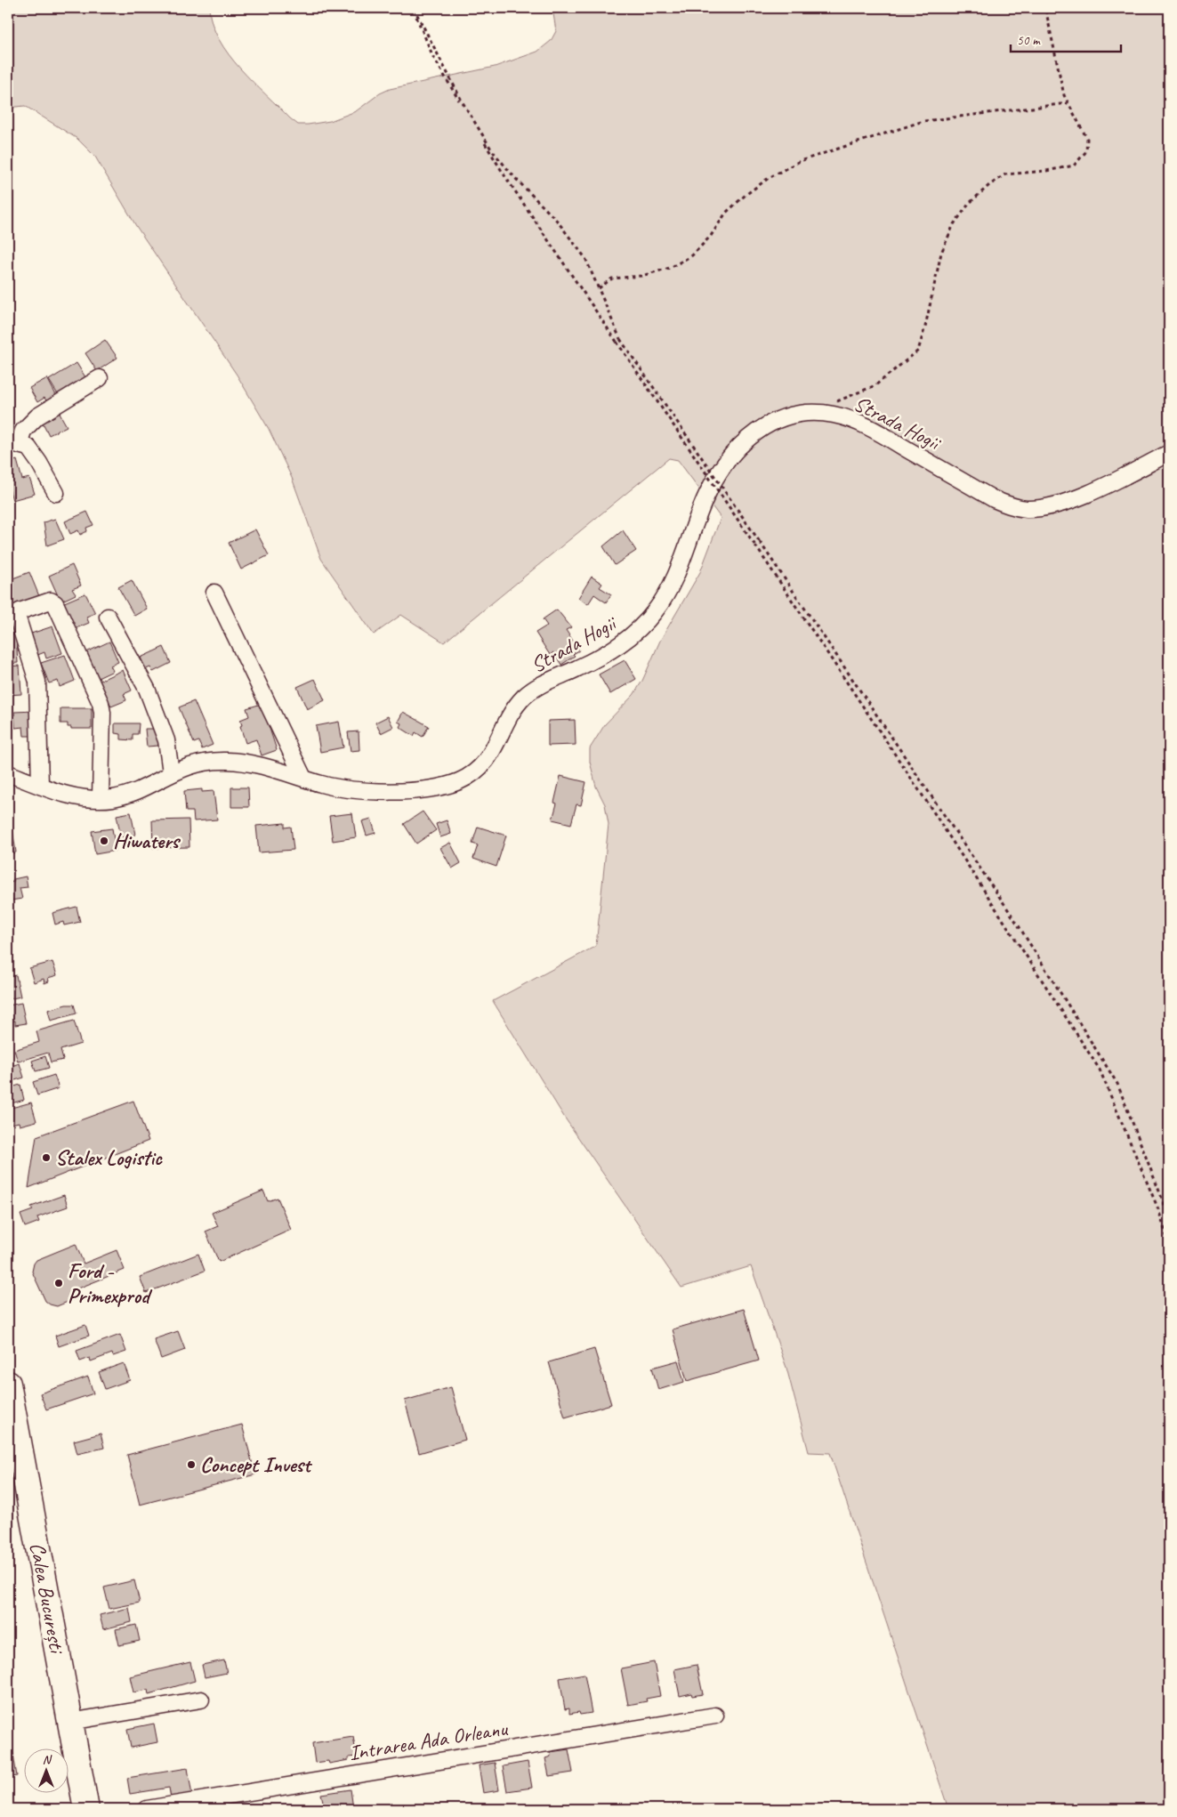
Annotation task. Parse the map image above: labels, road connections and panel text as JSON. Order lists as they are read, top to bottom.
{
  "streets": {
    "highway": ["Calea București"],
    "street": ["Strada Hogii", "Intrarea Ada Orleanu"]
  },
  "places": [
    "Hiwaters",
    "Stalex Logistic",
    "Ford - Primexprod",
    "Concept Invest"
  ],
  "scale_bar": "50 m",
  "north": "top"
}
